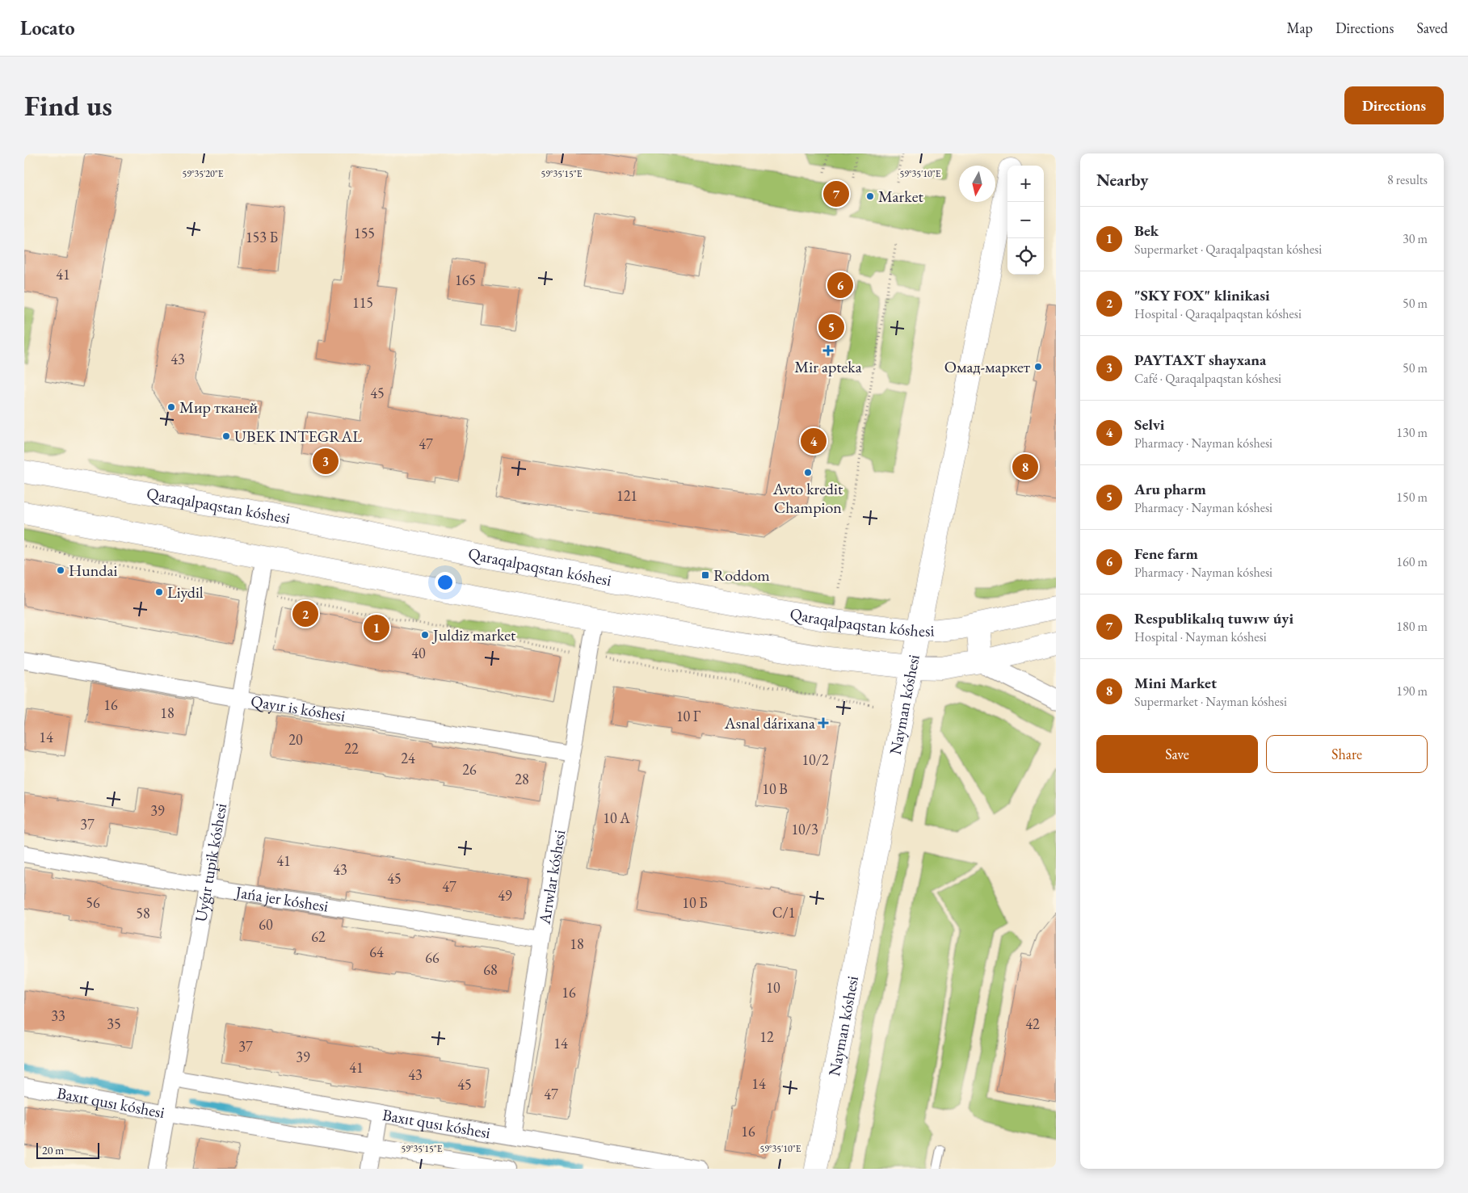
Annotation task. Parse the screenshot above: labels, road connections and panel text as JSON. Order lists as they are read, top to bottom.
{
  "streets": {
    "main road": ["Qaraqalpaqstan kóshesi", "Nayman kóshesi"],
    "street": [
      "Qayır is kóshesi",
      "Uyǵır tupik kóshesi",
      "Arıwlar kóshesi",
      "Jańa jer kóshesi",
      "Baxıt qusı kóshesi"
    ]
  },
  "crossings": [
    ["Qaraqalpaqstan kóshesi", "Nayman kóshesi"],
    ["Qayır is kóshesi", "Uyǵır tupik kóshesi"],
    ["Qayır is kóshesi", "Arıwlar kóshesi"],
    ["Uyǵır tupik kóshesi", "Jańa jer kóshesi"],
    ["Uyǵır tupik kóshesi", "Baxıt qusı kóshesi"],
    ["Arıwlar kóshesi", "Jańa jer kóshesi"],
    ["Arıwlar kóshesi", "Baxıt qusı kóshesi"]
  ],
  "places": {
    "other": [
      "Market",
      "Омад-маркет",
      "Мир тканей",
      "UBEK INTEGRAL",
      "Avto kredit Champion",
      "Hundai",
      "Liydil",
      "Juldiz market"
    ],
    "health": ["Mir apteka", "Asnal dárixana"],
    "transit": ["Roddom"]
  },
  "house_numbers": [
    "155",
    "153 Б",
    "41",
    "165",
    "115",
    "43",
    "45",
    "47",
    "121",
    "40",
    "16",
    "18",
    "10 Г",
    "14",
    "20",
    "22",
    "24",
    "10/2",
    "26",
    "28",
    "10 В",
    "39",
    "10 А",
    "37",
    "10/3",
    "41",
    "43",
    "45",
    "47",
    "49",
    "56",
    "10 Б",
    "С/1",
    "58",
    "60",
    "62",
    "18",
    "64",
    "66",
    "68",
    "10",
    "16",
    "33",
    "35",
    "42",
    "12",
    "14",
    "37",
    "39",
    "41",
    "43",
    "14",
    "45",
    "47",
    "16"
  ],
  "scale_bar": "20 m",
  "north": "bottom",
  "page": {
    "header": "Locato",
    "nav": ["Map", "Directions", "Saved"],
    "buttons": [
      "Directions",
      ["Save", "Share"]
    ],
    "title": "Find us",
    "heading": ["Nearby", "8 results"],
    "map_buttons": ["+", "−"],
    "pins": [
      "7",
      "6",
      "5",
      "4",
      "3",
      "8",
      "2",
      "1"
    ],
    "list": [
      {
        "mark": "1",
        "name": "Bek",
        "note": "Supermarket · Qaraqalpaqstan kóshesi",
        "value": "30 m"
      },
      {
        "mark": "2",
        "name": "\"SKY FOX\" klinikasi",
        "note": "Hospital · Qaraqalpaqstan kóshesi",
        "value": "50 m"
      },
      {
        "mark": "3",
        "name": "PAYTAXT shayxana",
        "note": "Café · Qaraqalpaqstan kóshesi",
        "value": "50 m"
      },
      {
        "mark": "4",
        "name": "Selvi",
        "note": "Pharmacy · Nayman kóshesi",
        "value": "130 m"
      },
      {
        "mark": "5",
        "name": "Aru pharm",
        "note": "Pharmacy · Nayman kóshesi",
        "value": "150 m"
      },
      {
        "mark": "6",
        "name": "Fene farm",
        "note": "Pharmacy · Nayman kóshesi",
        "value": "160 m"
      },
      {
        "mark": "7",
        "name": "Respublikalıq tuwıw úyi",
        "note": "Hospital · Nayman kóshesi",
        "value": "180 m"
      },
      {
        "mark": "8",
        "name": "Mini Market",
        "note": "Supermarket · Nayman kóshesi",
        "value": "190 m"
      }
    ],
    "scale": "20 m"
  },
  "coordinates": ["59°35'20\"E", "59°35'15\"E", "59°35'10\"E"]
}
